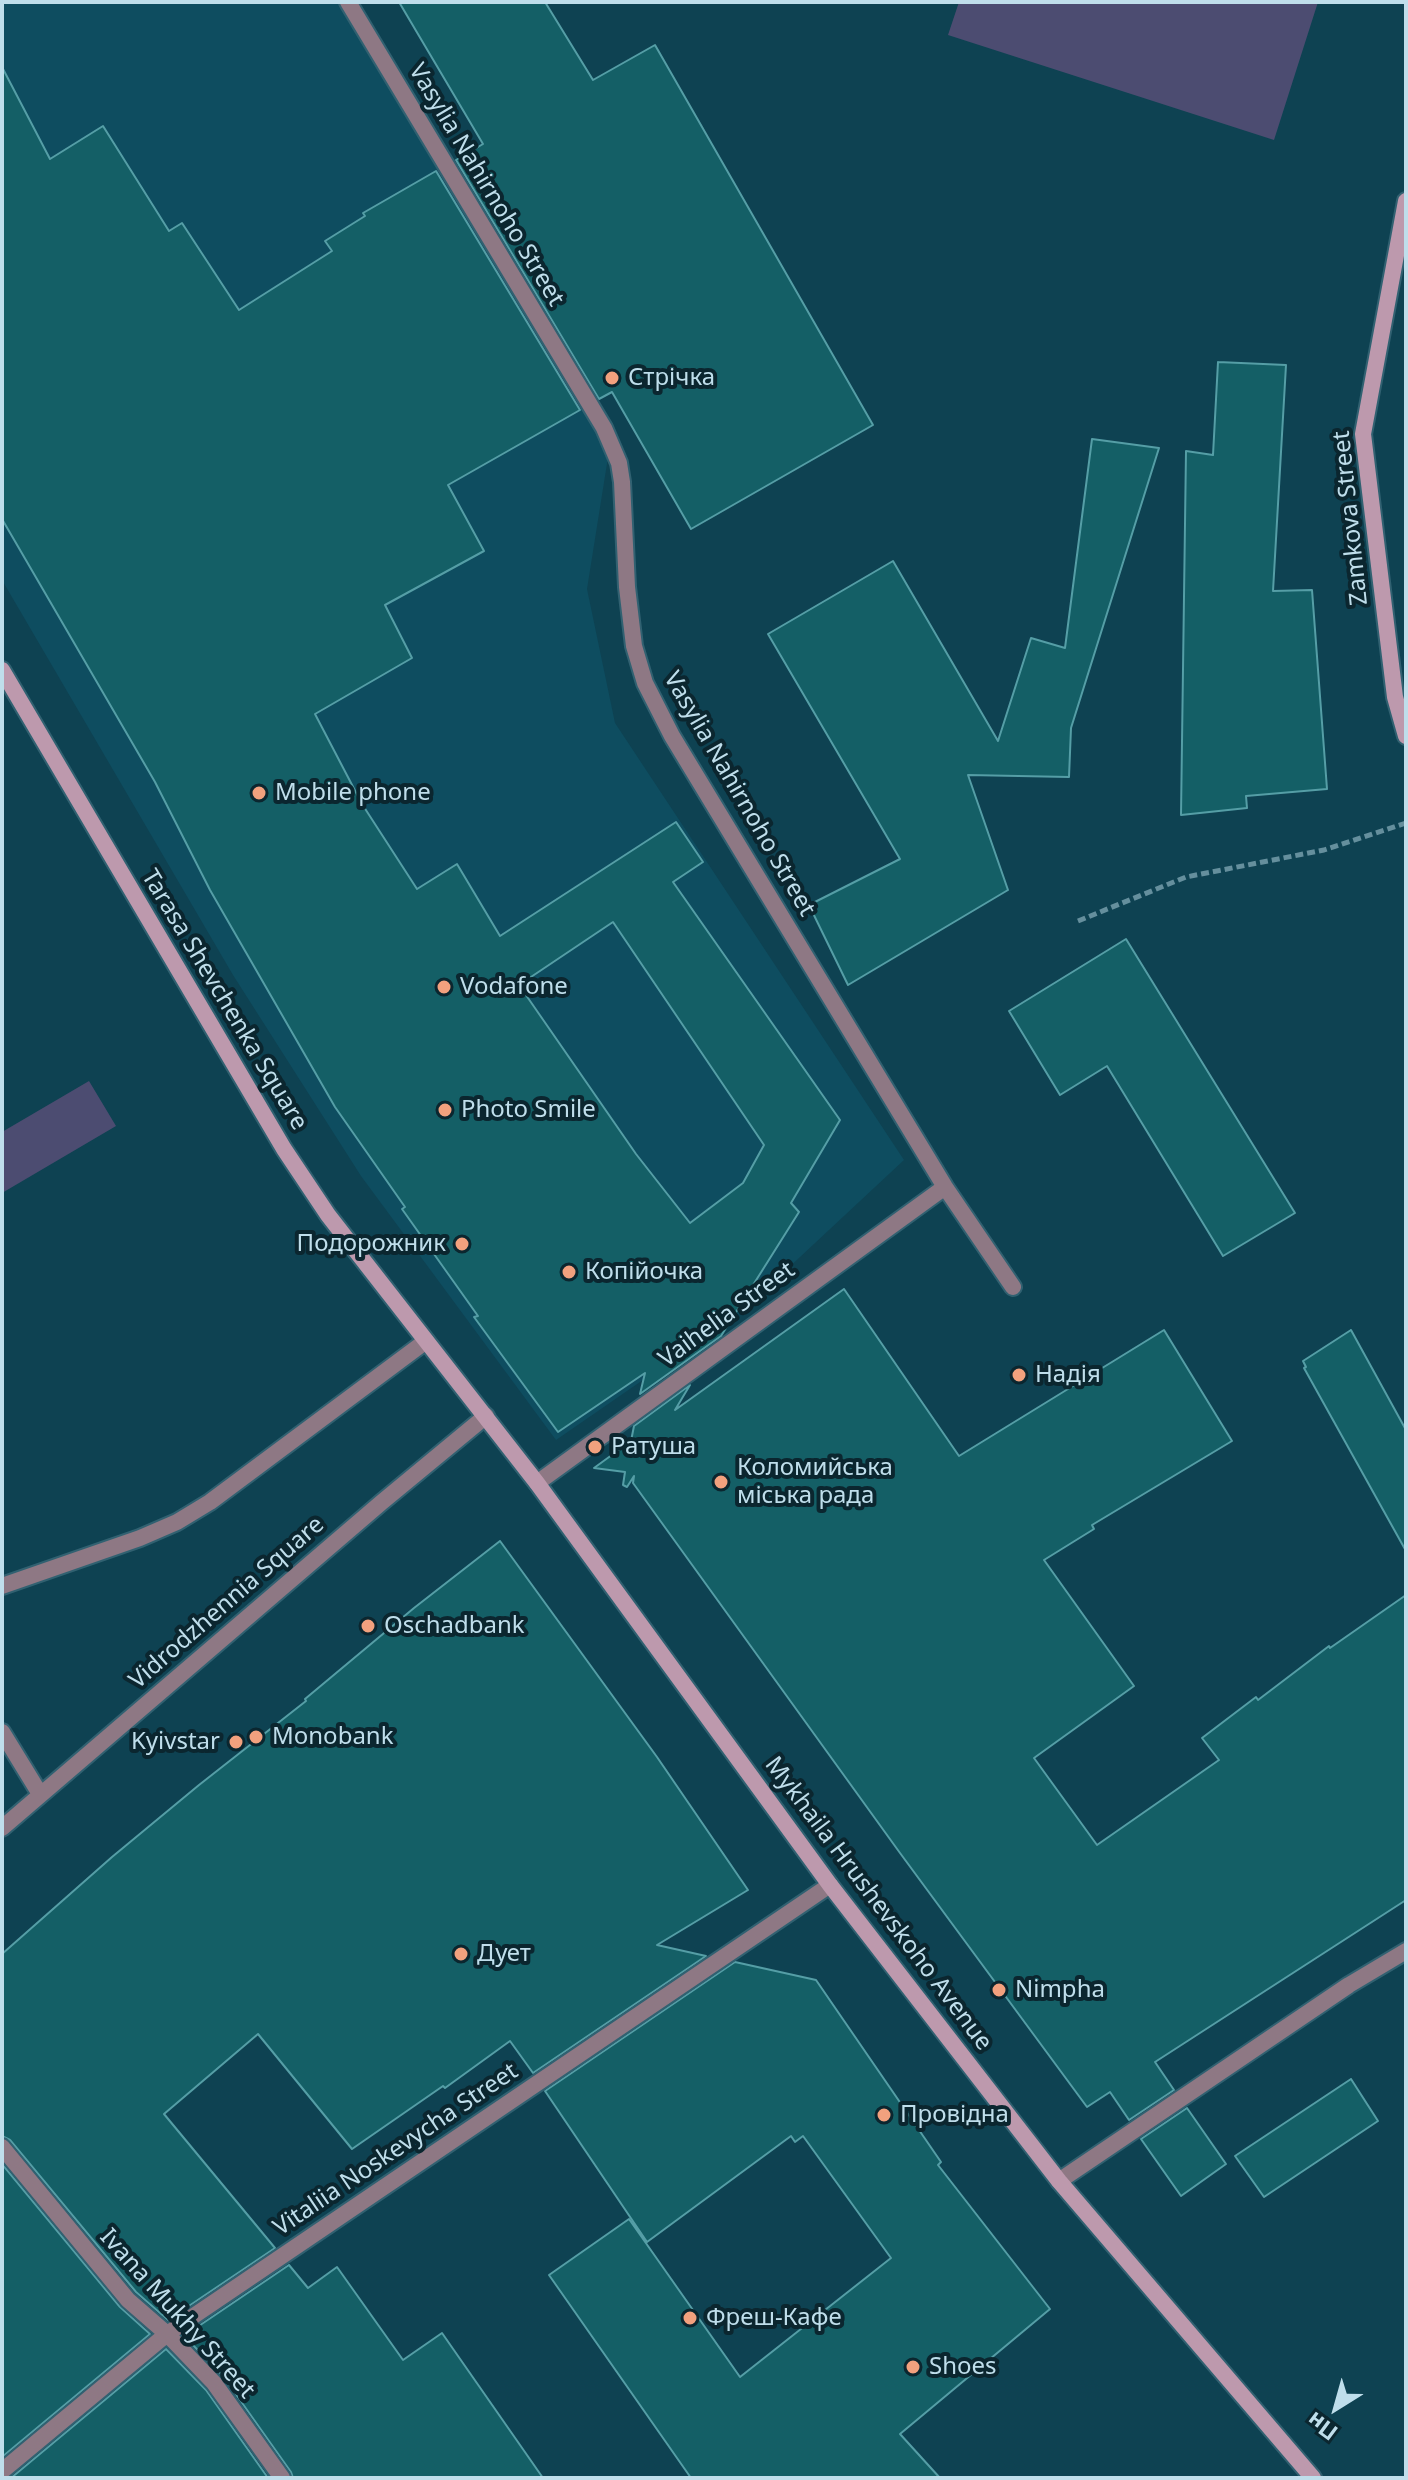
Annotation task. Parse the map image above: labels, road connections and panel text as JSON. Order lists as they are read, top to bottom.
{
  "streets": {
    "main road": ["Zamkova Street", "Tarasa Shevchenka Square", "Mykhaila Hrushevskoho Avenue"],
    "street": [
      "Vasylia Nahirnoho Street",
      "Vaihelia Street",
      "Vidrodzhennia Square",
      "Vitaliia Noskevycha Street",
      "Ivana Mukhy Street"
    ]
  },
  "crossings": [
    ["Vasylia Nahirnoho Street", "Vaihelia Street"],
    ["Tarasa Shevchenka Square", "Mykhaila Hrushevskoho Avenue"],
    ["Vaihelia Street", "Mykhaila Hrushevskoho Avenue"],
    ["Vidrodzhennia Square", "Mykhaila Hrushevskoho Avenue"],
    ["Mykhaila Hrushevskoho Avenue", "Vitaliia Noskevycha Street"],
    ["Vitaliia Noskevycha Street", "Ivana Mukhy Street"]
  ],
  "places": [
    "Стрічка",
    "Mobile phone",
    "Vodafone",
    "Photo Smile",
    "Подорожник",
    "Копійочка",
    "Надія",
    "Ратуша",
    "Коломийська міська рада",
    "Oschadbank",
    "Monobank",
    "Kyivstar",
    "Дует",
    "Nimpha",
    "Провідна",
    "Фреш-Кафе",
    "Shoes"
  ],
  "north": "bottom left"
}
